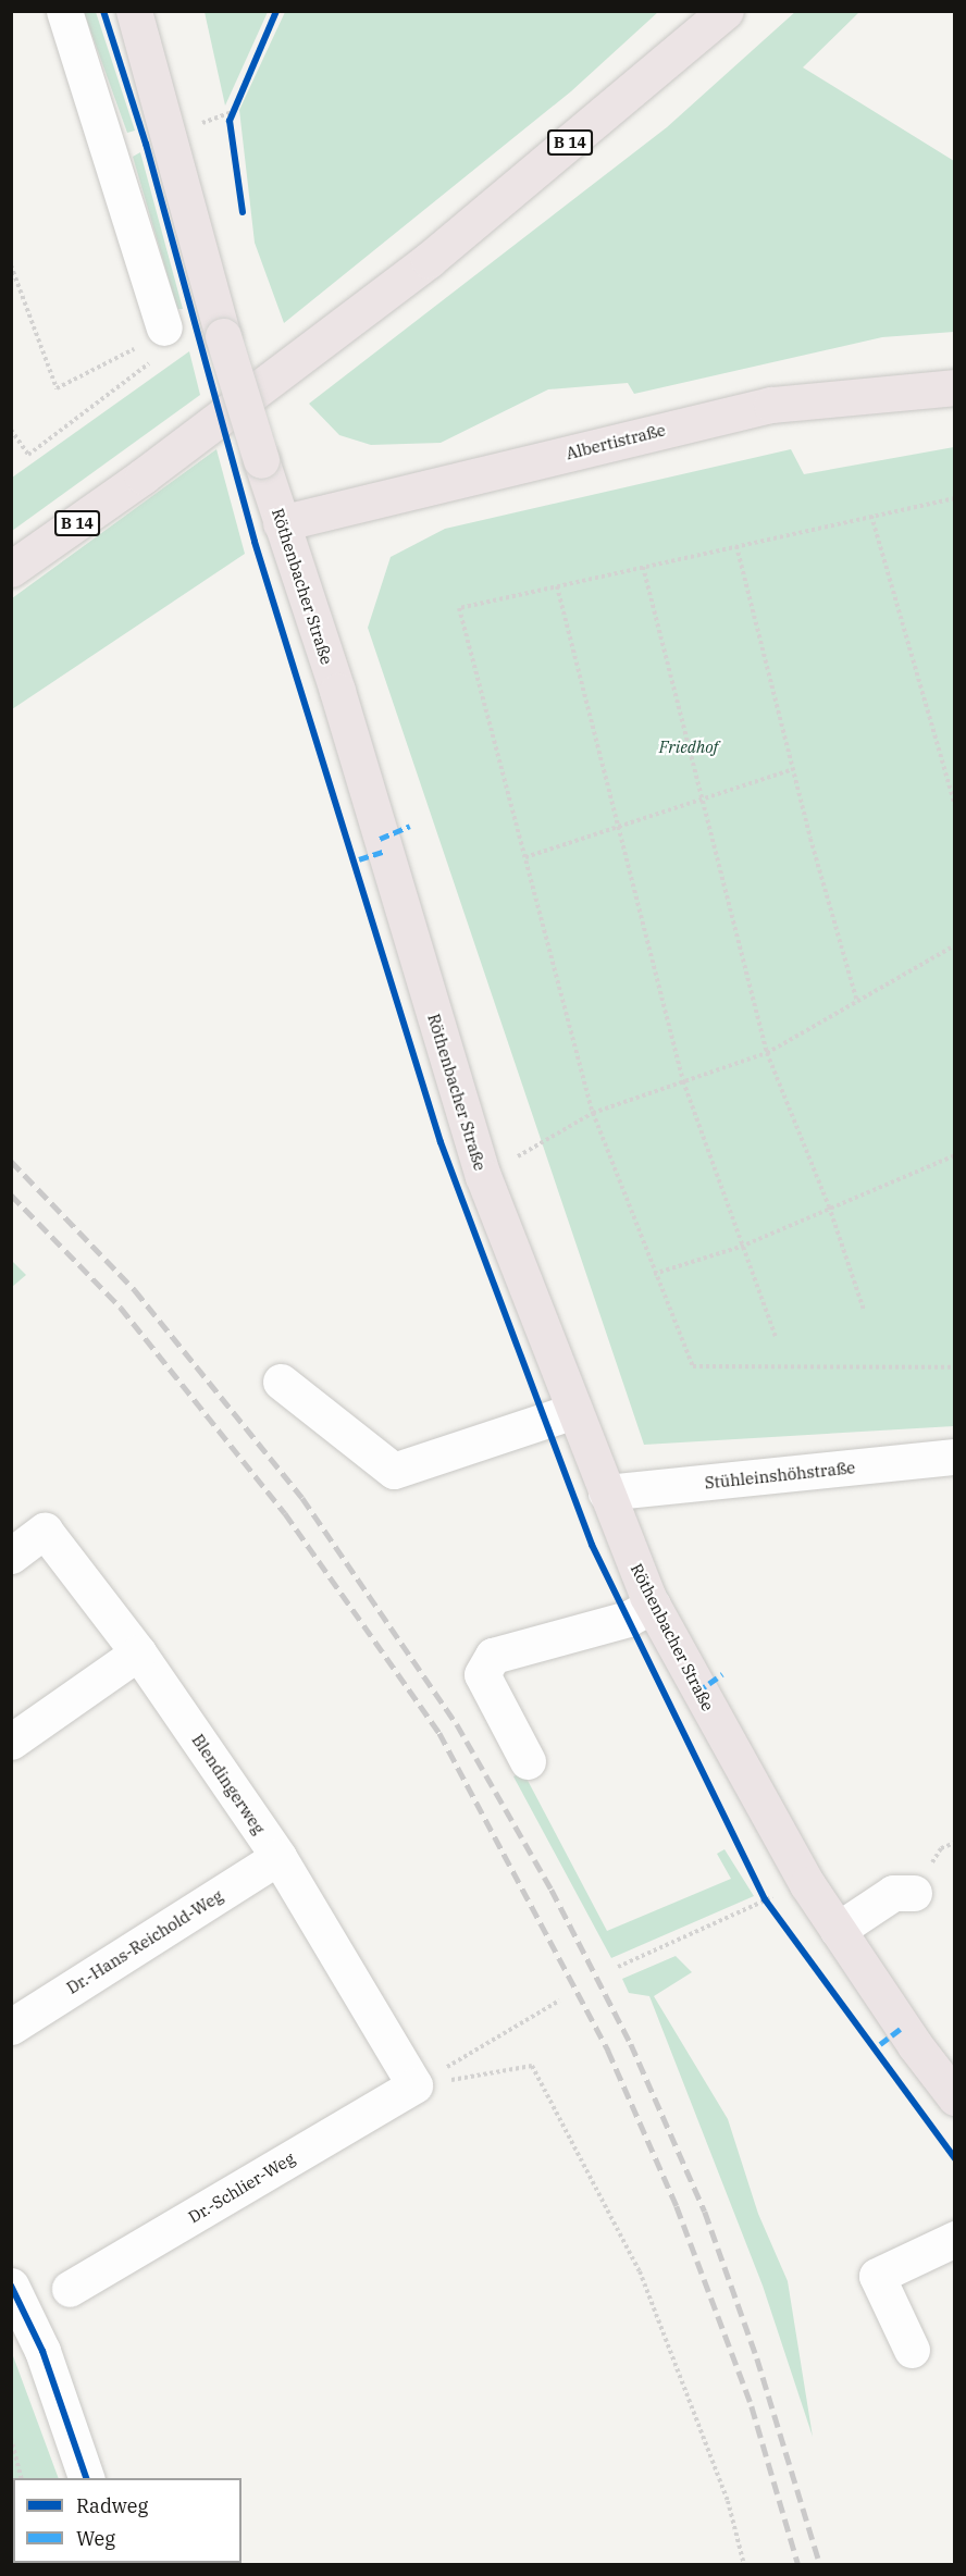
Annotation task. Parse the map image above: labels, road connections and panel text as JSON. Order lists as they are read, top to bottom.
{
  "streets": {
    "main road": ["B 14", "Albertistraße", "Röthenbacher Straße"],
    "street": [
      "Stühleinshöhstraße",
      "Blendingerweg",
      "Dr.-Hans-Reichold-Weg",
      "Dr.-Schlier-Weg"
    ]
  },
  "crossings": [
    ["Albertistraße", "Röthenbacher Straße"],
    ["Röthenbacher Straße", "Stühleinshöhstraße"],
    ["Blendingerweg", "Dr.-Hans-Reichold-Weg"],
    ["Blendingerweg", "Dr.-Schlier-Weg"]
  ],
  "parks": ["Friedhof"],
  "legend": ["Radweg", "Weg"]
}
